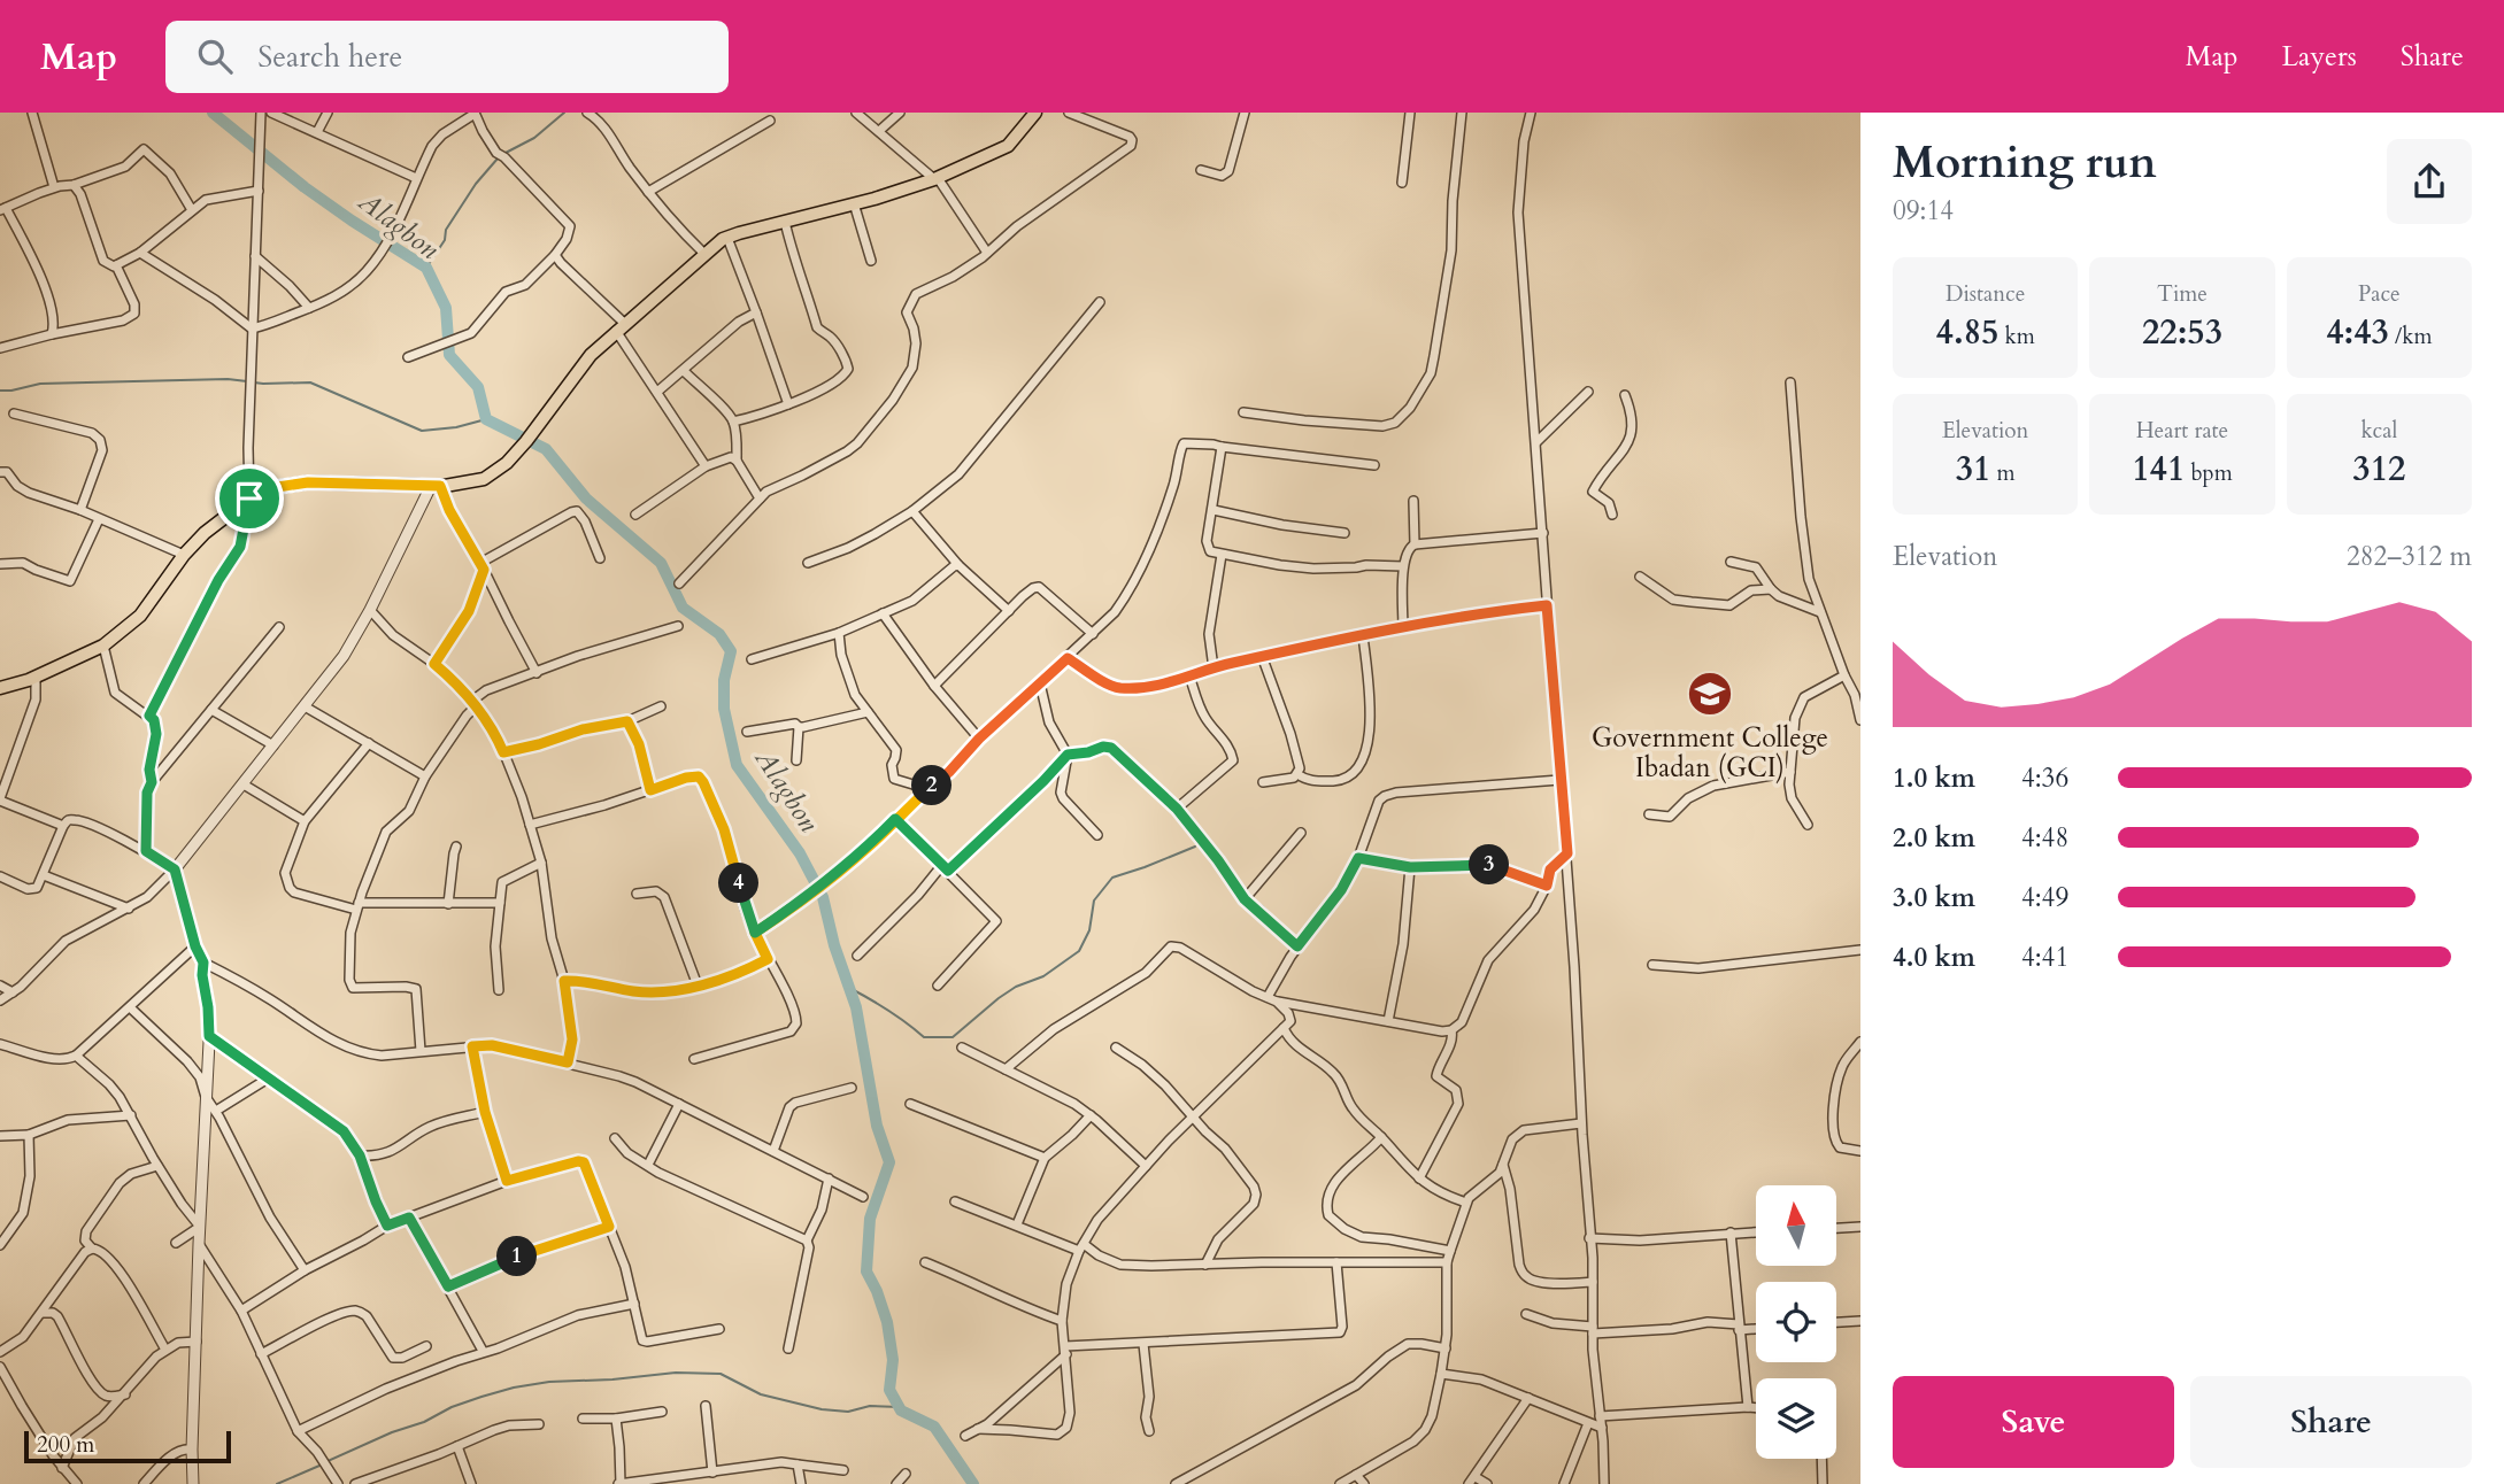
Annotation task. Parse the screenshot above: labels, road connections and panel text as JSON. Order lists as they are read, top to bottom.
{
  "water": ["Alagbon"],
  "places": {
    "school or university": ["Government College Ibadan (GCI)"]
  },
  "scale_bar": "200 m",
  "north": "top",
  "page": {
    "header": "Map",
    "search": "Search here",
    "nav": ["Map", "Layers", "Share"],
    "heading": ["Morning run", "09:14"],
    "stats": [
      ["Distance", "4.85 km"],
      ["Time", "22:53"],
      ["Pace", "4:43 /km"],
      ["Elevation", "31 m"],
      ["Heart rate", "141 bpm"],
      ["kcal", "312"]
    ],
    "chart": ["Elevation", "282–312 m"],
    "list": [
      {
        "name": "1.0 km",
        "note": "4:36"
      },
      {
        "name": "2.0 km",
        "note": "4:48"
      },
      {
        "name": "3.0 km",
        "note": "4:49"
      },
      {
        "name": "4.0 km",
        "note": "4:41"
      }
    ],
    "pins": [
      "2",
      "3",
      "4",
      "1"
    ],
    "buttons": ["Save", "Share"],
    "scale": "200 m"
  }
}
